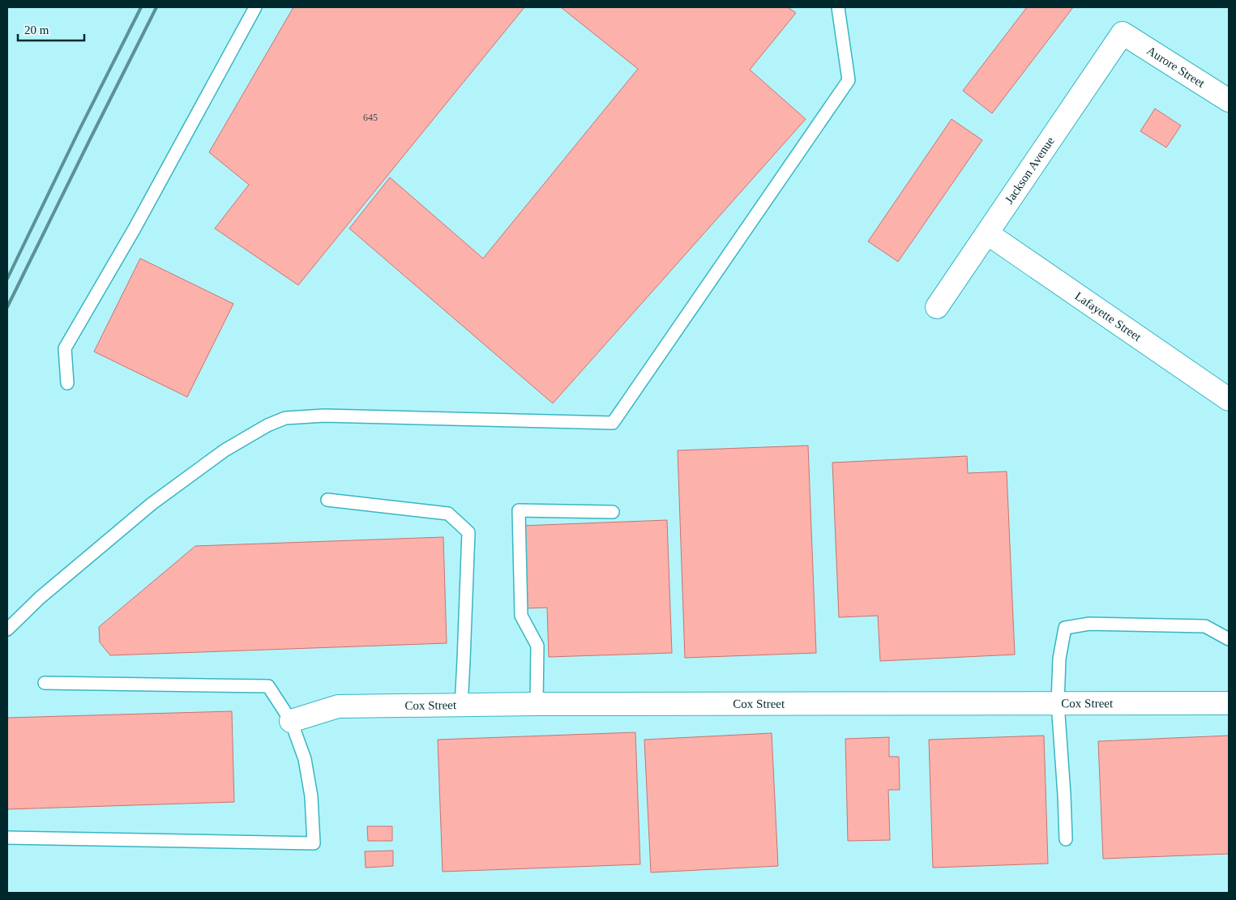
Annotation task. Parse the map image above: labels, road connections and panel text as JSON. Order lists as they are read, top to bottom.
{
  "streets": {
    "street": [
      "Aurore Street",
      "Jackson Avenue",
      "Lafayette Street",
      "Cox Street"
    ]
  },
  "crossings": [
    ["Aurore Street", "Jackson Avenue"],
    ["Jackson Avenue", "Lafayette Street"]
  ],
  "house_numbers": ["645"],
  "scale_bar": "20 m"
}
